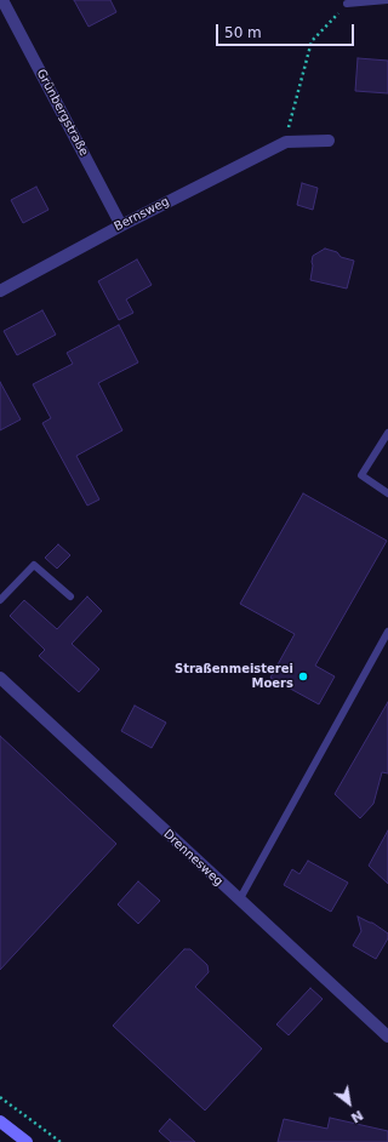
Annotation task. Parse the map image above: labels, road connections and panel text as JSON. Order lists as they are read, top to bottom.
{
  "streets": {
    "street": ["Grünbergstraße", "Bernsweg", "Drennesweg"]
  },
  "crossings": [
    ["Grünbergstraße", "Bernsweg"]
  ],
  "places": ["Straßenmeisterei Moers"],
  "scale_bar": "50 m",
  "north": "bottom right"
}
